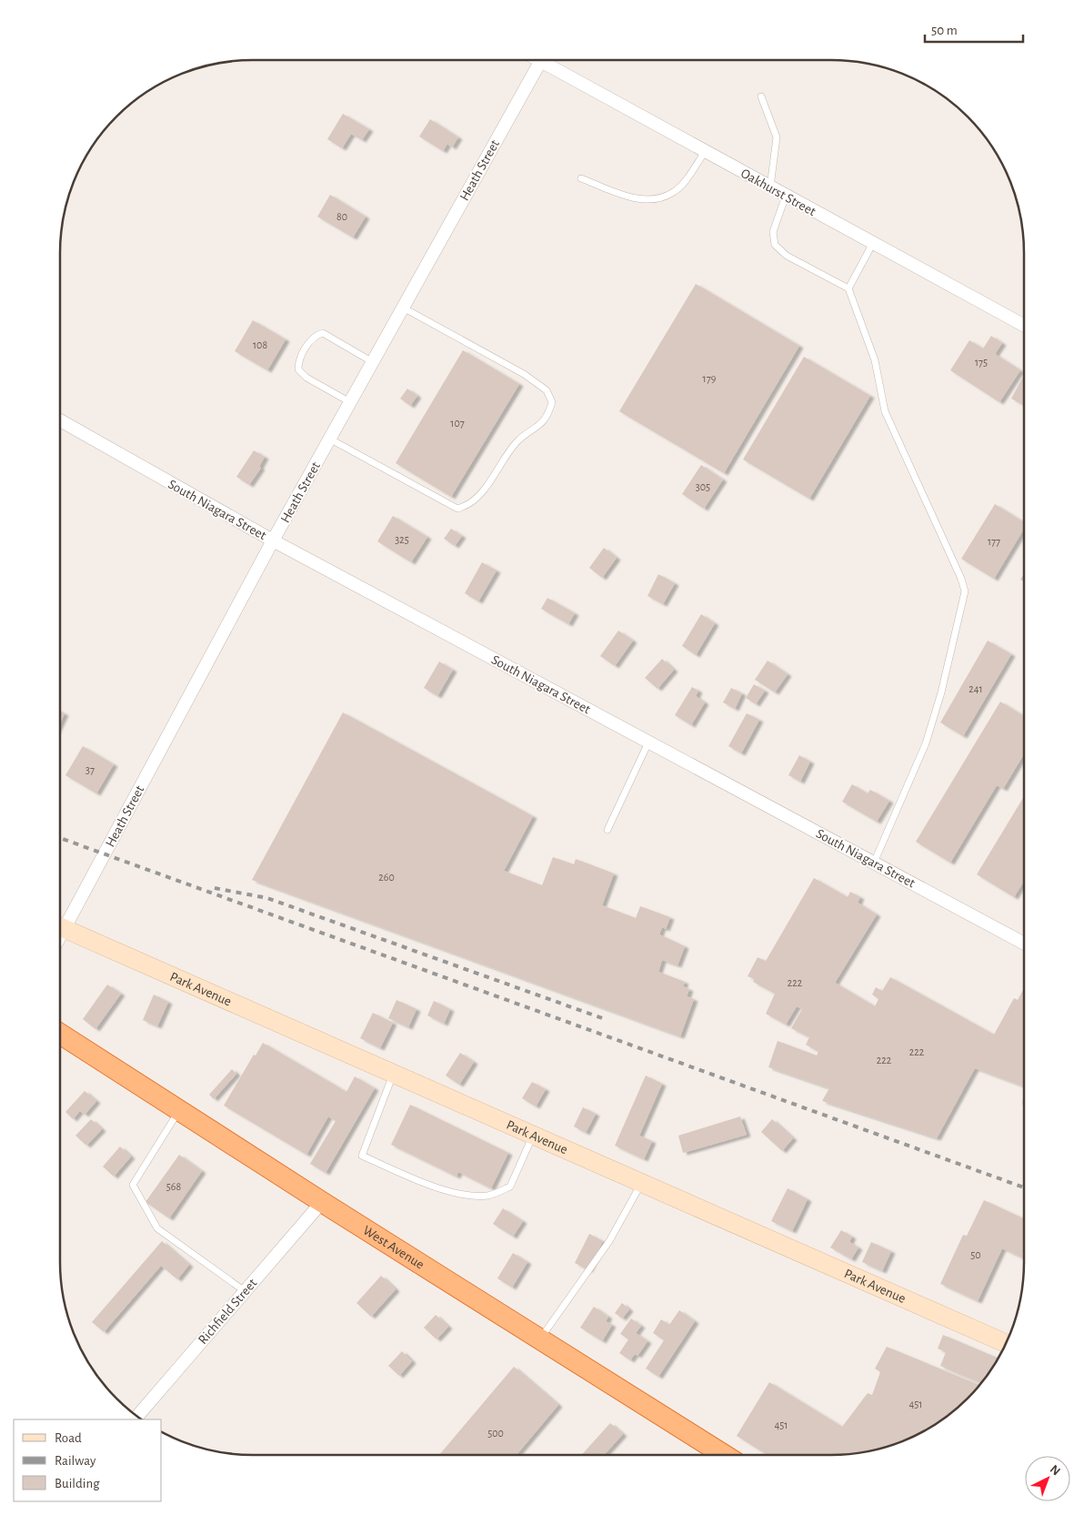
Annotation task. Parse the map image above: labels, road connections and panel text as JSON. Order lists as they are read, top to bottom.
{
  "streets": {
    "highway": ["West Avenue"],
    "main road": ["Park Avenue"],
    "street": [
      "Heath Street",
      "Oakhurst Street",
      "South Niagara Street",
      "Richfield Street"
    ]
  },
  "crossings": [
    ["Heath Street", "Oakhurst Street"],
    ["Heath Street", "South Niagara Street"],
    ["West Avenue", "Richfield Street"]
  ],
  "house_numbers": [
    "80",
    "108",
    "175",
    "179",
    "107",
    "305",
    "325",
    "177",
    "241",
    "37",
    "260",
    "222",
    "222",
    "222",
    "568",
    "50",
    "451",
    "451",
    "500"
  ],
  "legend": ["Road", "Railway", "Building"],
  "scale_bar": "50 m",
  "north": "top right"
}
